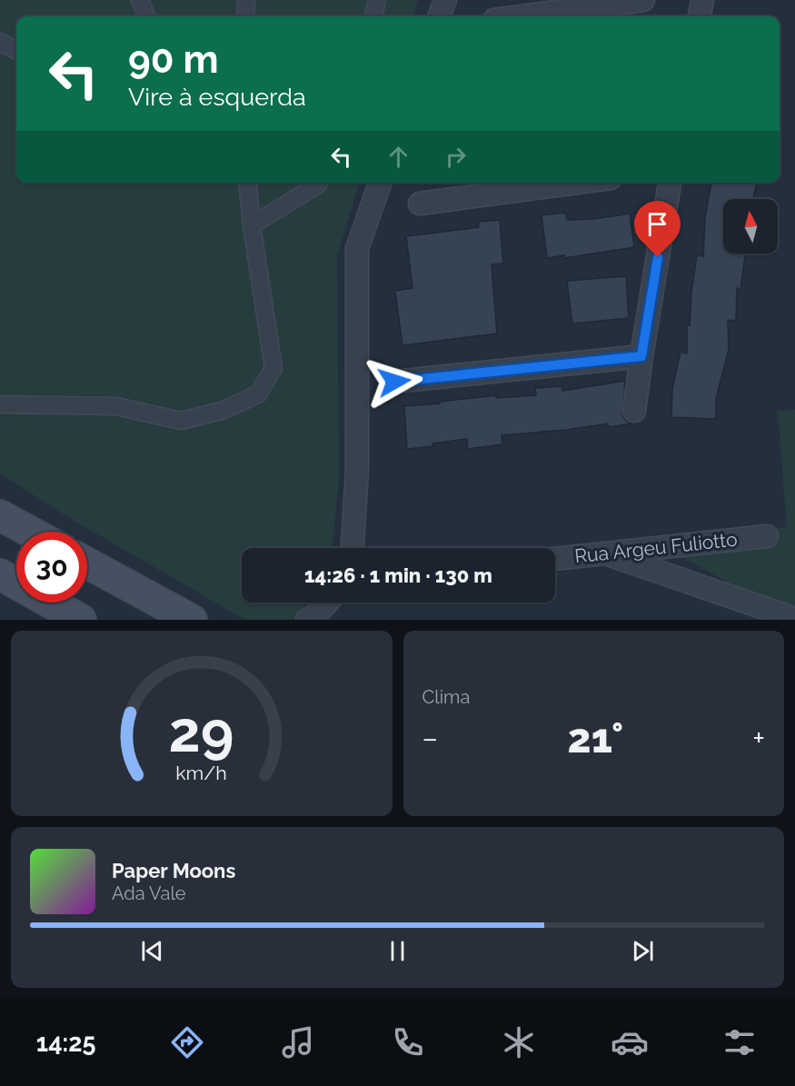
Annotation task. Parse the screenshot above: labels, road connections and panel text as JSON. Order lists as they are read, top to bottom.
{
  "streets": {
    "street": ["Rua Argeu Fuliotto"]
  },
  "north": "top",
  "page": {
    "turn": ["90 m", "Vire à esquerda"],
    "limit": "30",
    "trip": "14:26 · 1 min · 130 m",
    "tile": "Clima",
    "heat": ["−", "21°", "+"],
    "song": ["Paper Moons", "Ada Vale"],
    "tabs": "14:25",
    "gauge": ["29", "km/h"]
  }
}
